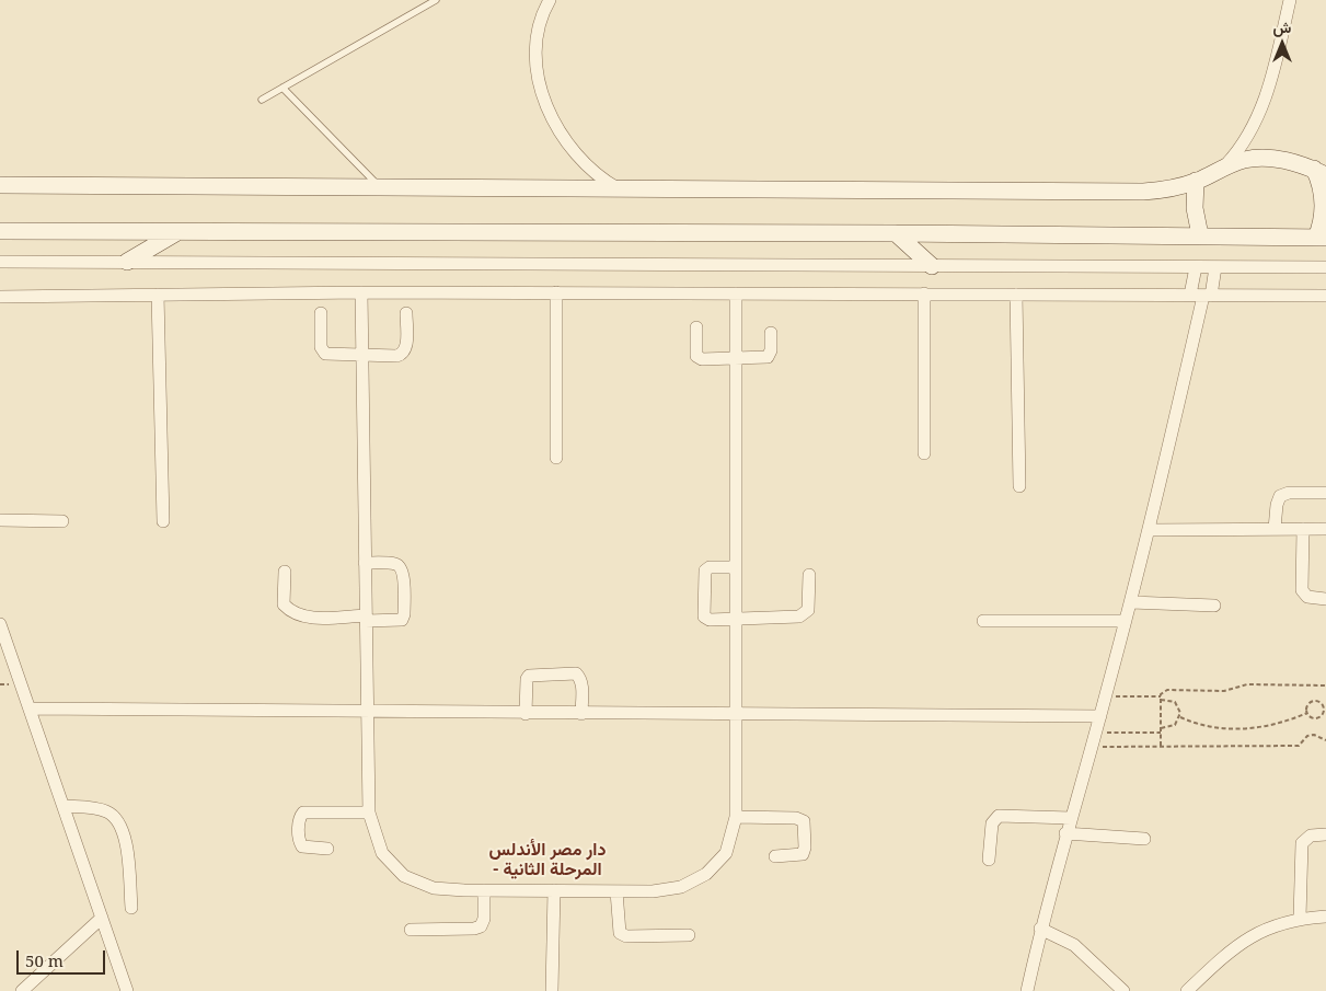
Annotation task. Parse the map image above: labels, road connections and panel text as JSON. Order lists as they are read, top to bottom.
{
  "districts": ["دار مصر الأندلس - المرحلة الثانية"],
  "scale_bar": "50 m",
  "north": "top"
}
